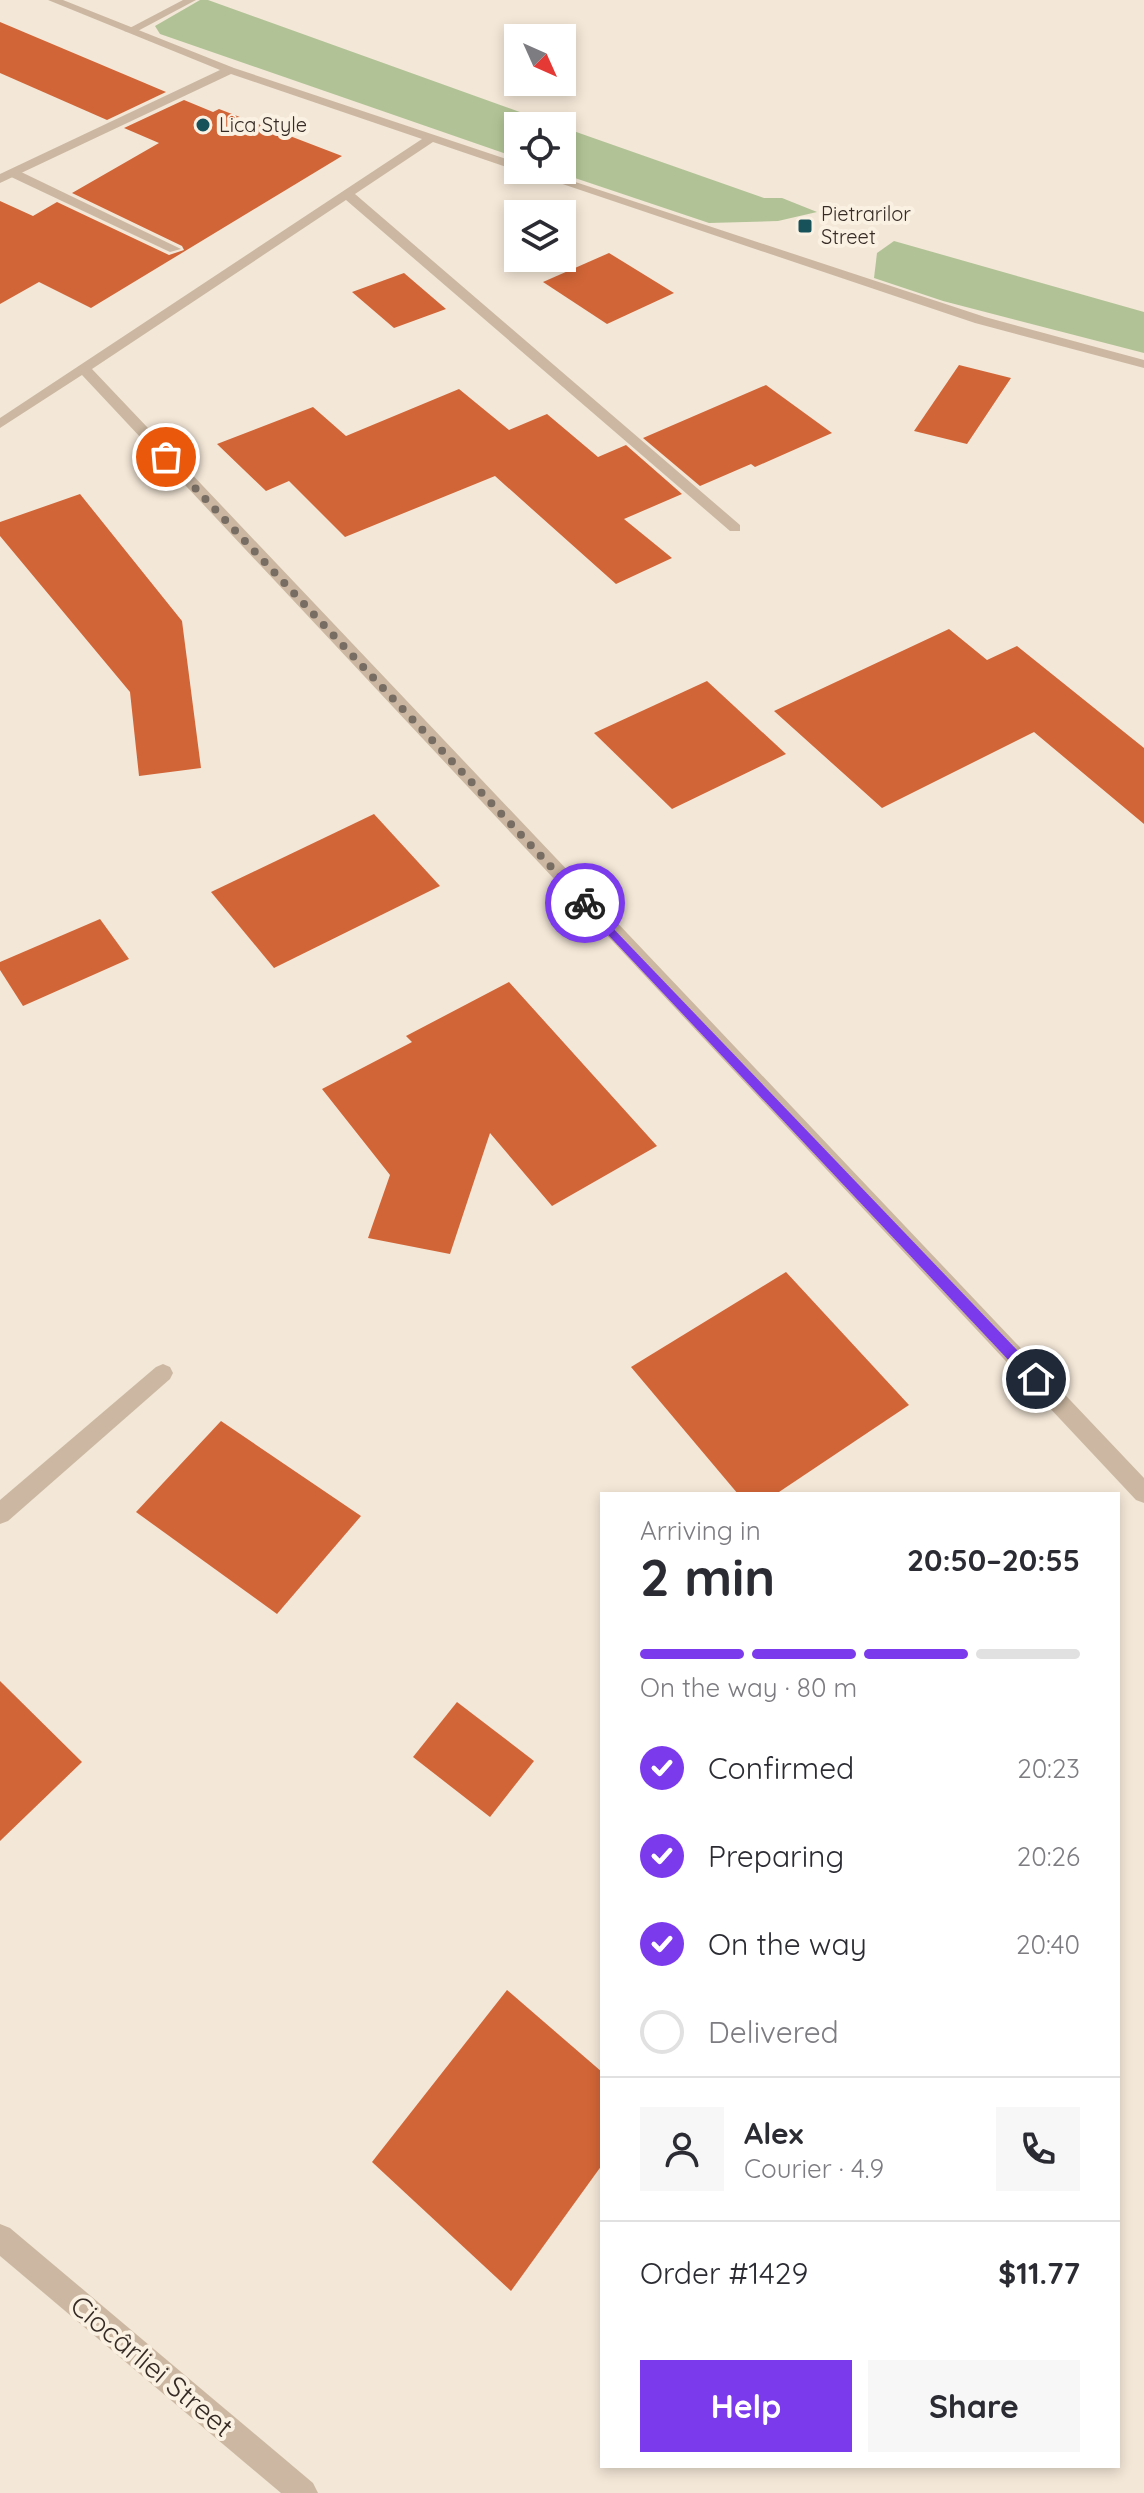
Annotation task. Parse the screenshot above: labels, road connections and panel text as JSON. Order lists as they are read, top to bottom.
{
  "streets": {
    "street": ["Ciocârliei Street"]
  },
  "places": {
    "other": ["Lica Style"],
    "transit": ["Pietrarilor Street"]
  },
  "north": "bottom right",
  "page": {
    "heading": ["2 min", "Arriving in", "20:50–20:55"],
    "panel": [
      "Alex",
      "Courier · 4.9",
      "Order #1429",
      "$11.77"
    ],
    "bar": "On the way · 80 m",
    "list": [
      ["Confirmed", "20:23"],
      ["Preparing", "20:26"],
      ["On the way", "20:40"],
      "Delivered"
    ],
    "buttons": ["Help", "Share"]
  }
}
